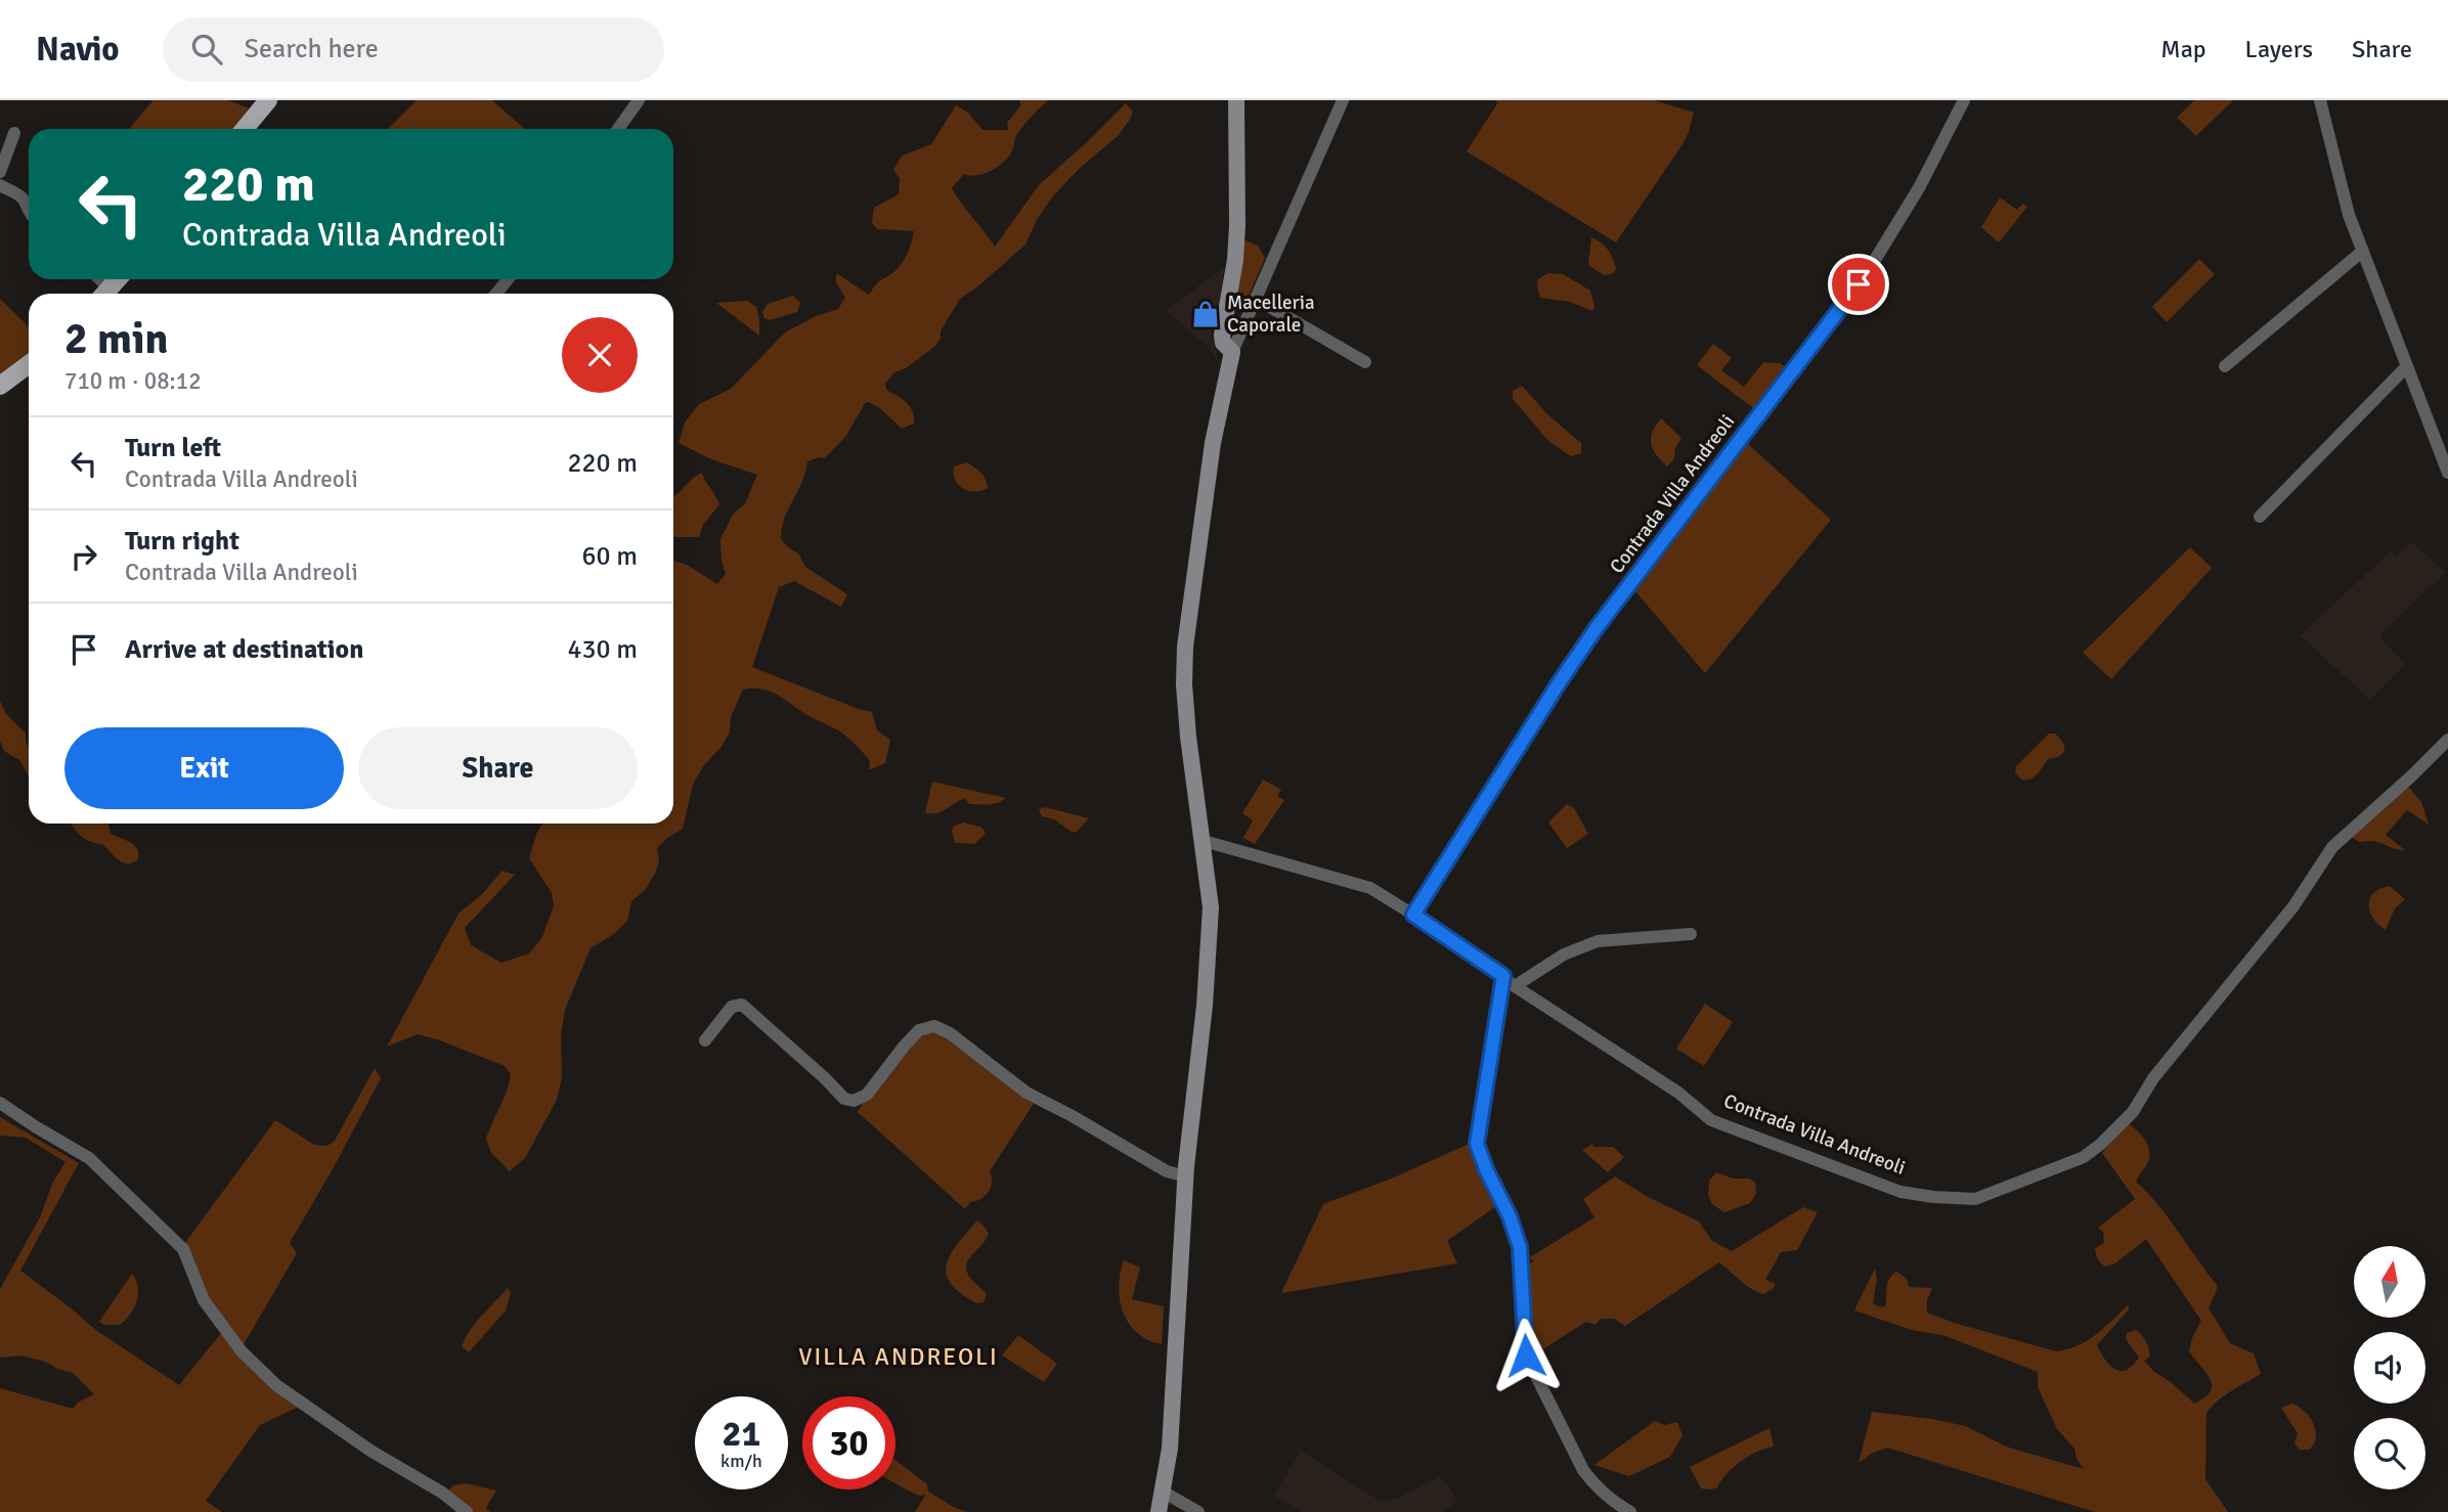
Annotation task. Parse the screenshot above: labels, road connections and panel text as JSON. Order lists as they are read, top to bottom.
{
  "streets": {
    "street": ["Contrada Villa Andreoli"]
  },
  "districts": ["VILLA ANDREOLI"],
  "places": {
    "shop": ["Macelleria Caporale"]
  },
  "north": "top",
  "page": {
    "header": "Navio",
    "search": "Search here",
    "nav": ["Map", "Layers", "Share"],
    "turn": ["220 m", "Contrada Villa Andreoli"],
    "heading": ["2 min", "710 m · 08:12"],
    "list": [
      {
        "name": "Turn left",
        "note": "Contrada Villa Andreoli",
        "value": "220 m"
      },
      {
        "name": "Turn right",
        "note": "Contrada Villa Andreoli",
        "value": "60 m"
      },
      {
        "name": "Arrive at destination",
        "value": "430 m"
      }
    ],
    "buttons": ["Exit", "Share"],
    "speed": "21 km/h",
    "limit": "30"
  }
}
